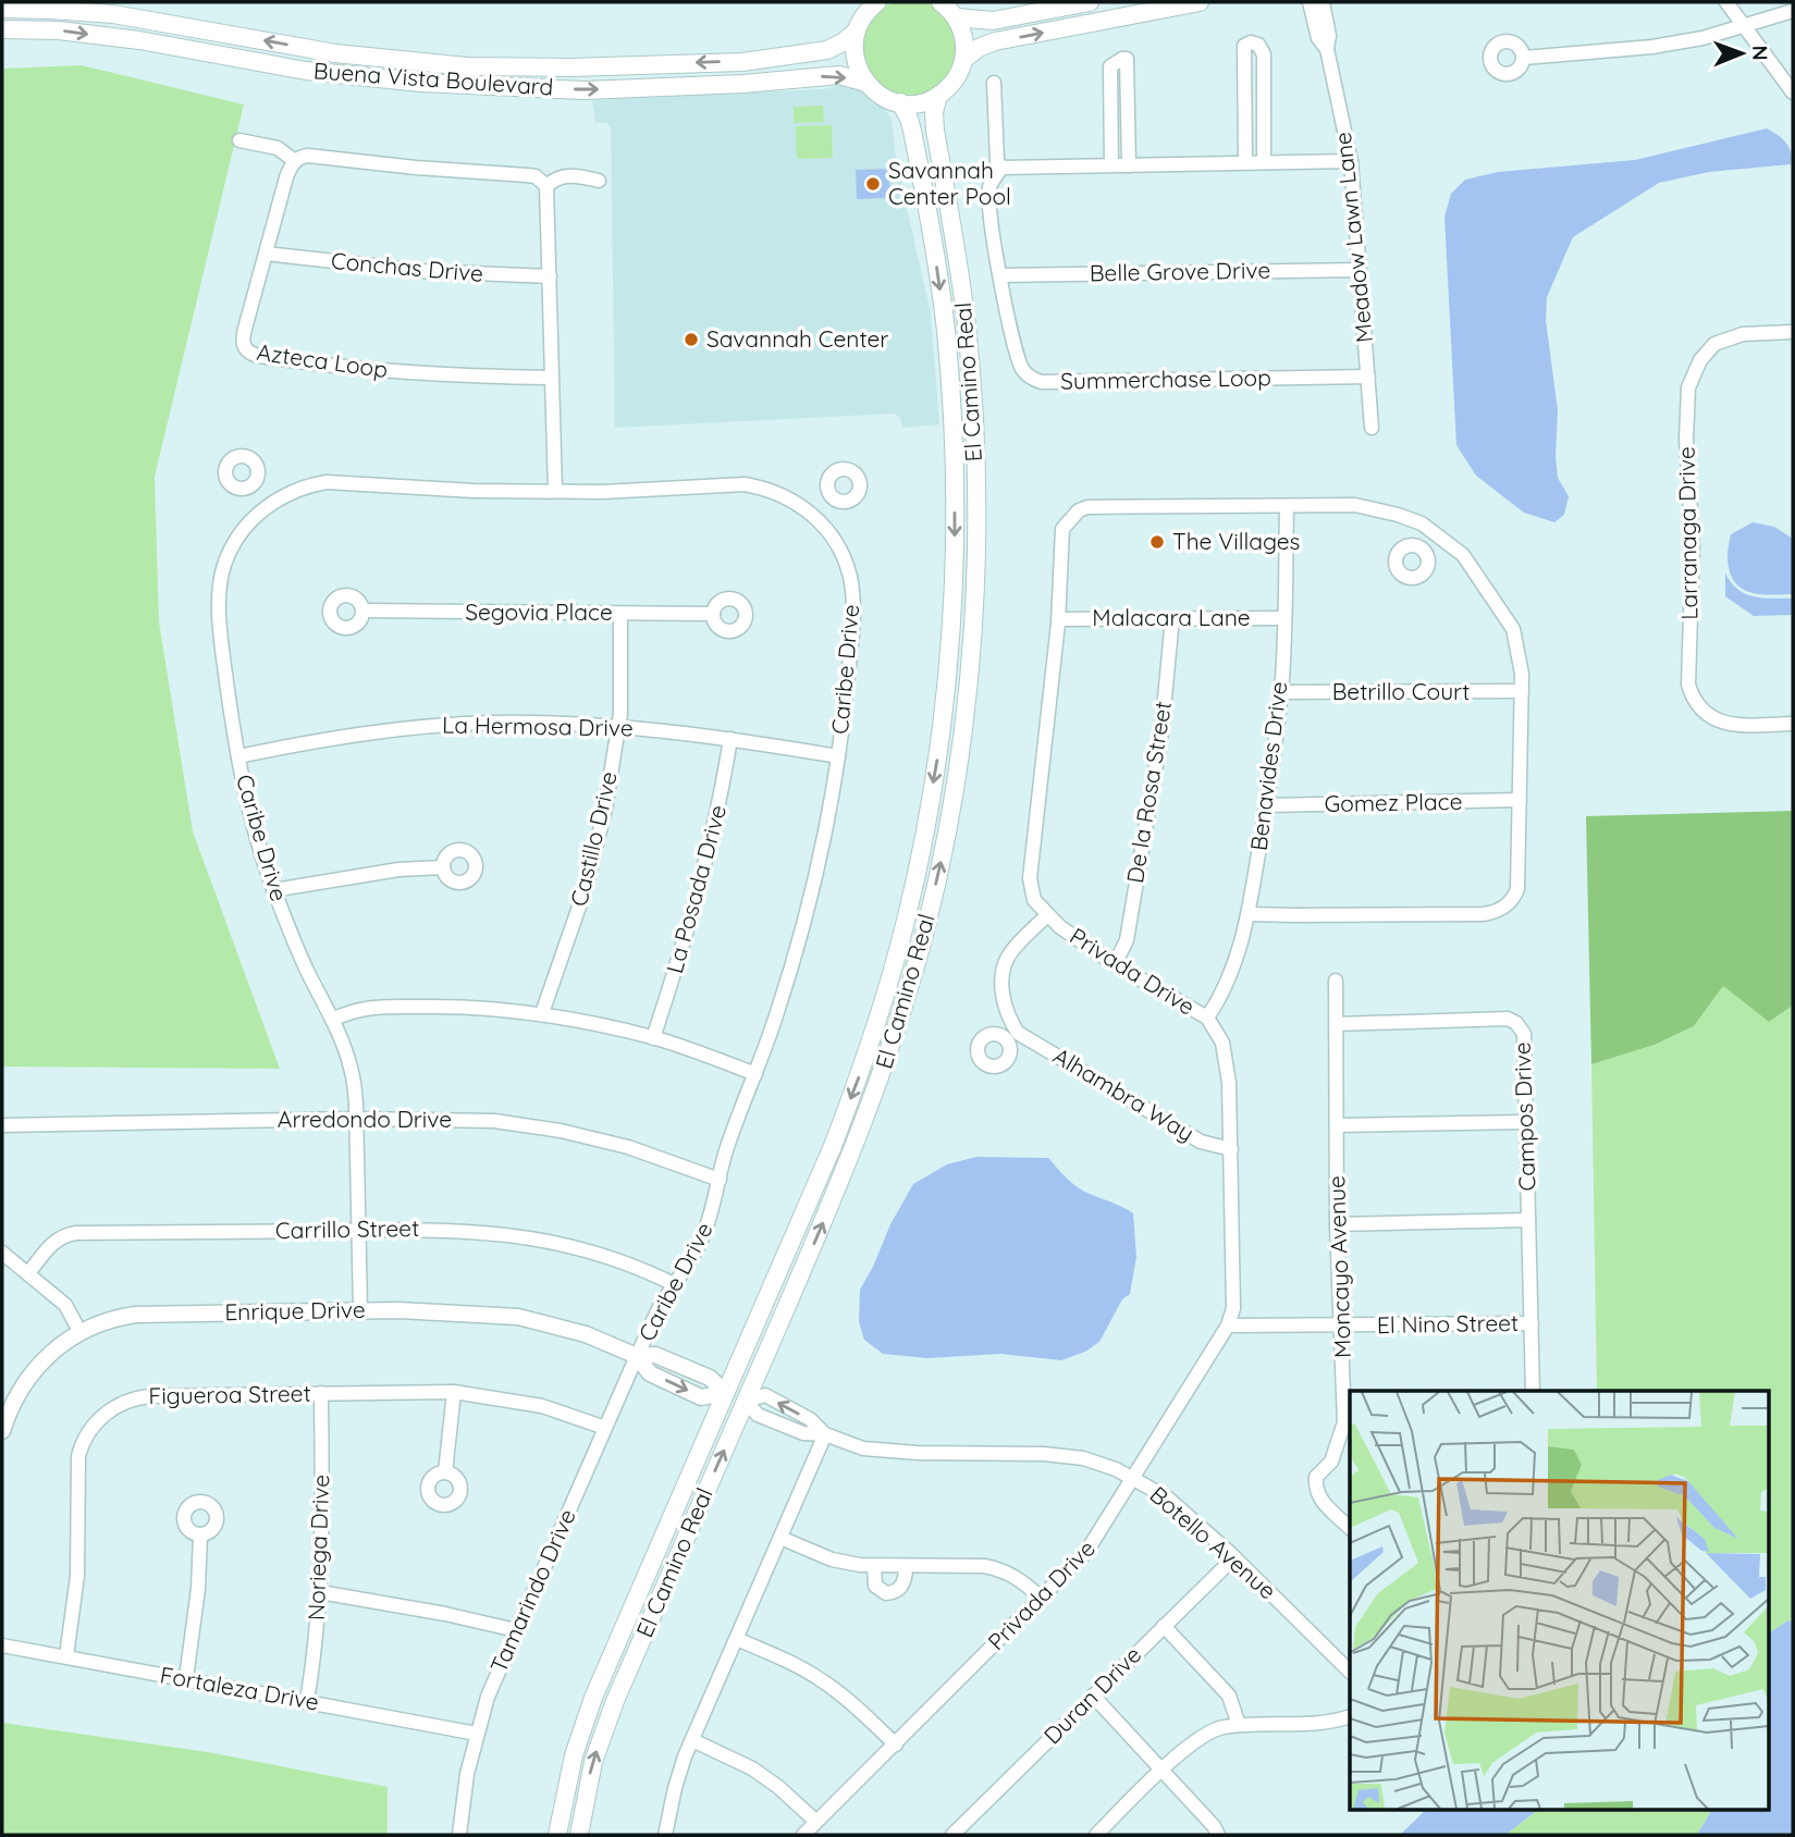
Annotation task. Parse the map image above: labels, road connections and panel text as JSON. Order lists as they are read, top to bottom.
{
  "streets": {
    "main road": ["Buena Vista Boulevard", "El Camino Real"],
    "street": [
      "Meadow Lawn Lane",
      "Conchas Drive",
      "Belle Grove Drive",
      "Azteca Loop",
      "Summerchase Loop",
      "Larranaga Drive",
      "Segovia Place",
      "Malacara Lane",
      "Caribe Drive",
      "Betrillo Court",
      "La Hermosa Drive",
      "Benavides Drive",
      "De la Rosa Street",
      "Gomez Place",
      "Castillo Drive",
      "La Posada Drive",
      "Privada Drive",
      "Alhambra Way",
      "Campos Drive",
      "Arredondo Drive",
      "Carrillo Street",
      "Moncayo Avenue",
      "Enrique Drive",
      "El Nino Street",
      "Figueroa Street",
      "Botello Avenue",
      "Noriega Drive",
      "Tamarindo Drive",
      "Fortaleza Drive",
      "Duran Drive"
    ]
  },
  "crossings": [
    ["Meadow Lawn Lane", "Belle Grove Drive"],
    ["Meadow Lawn Lane", "Summerchase Loop"],
    ["Conchas Drive", "Azteca Loop"],
    ["Belle Grove Drive", "Summerchase Loop"],
    ["El Camino Real", "Enrique Drive"],
    ["El Camino Real", "Botello Avenue"],
    ["Segovia Place", "Castillo Drive"],
    ["Malacara Lane", "Benavides Drive"],
    ["Malacara Lane", "De la Rosa Street"],
    ["Malacara Lane", "Privada Drive"],
    ["Caribe Drive", "La Hermosa Drive"],
    ["Caribe Drive", "Arredondo Drive"],
    ["Caribe Drive", "Carrillo Street"],
    ["Caribe Drive", "Enrique Drive"],
    ["Caribe Drive", "Tamarindo Drive"],
    ["Betrillo Court", "Benavides Drive"],
    ["Betrillo Court", "Privada Drive"],
    ["La Hermosa Drive", "Castillo Drive"],
    ["La Hermosa Drive", "La Posada Drive"],
    ["Benavides Drive", "Gomez Place"],
    ["Benavides Drive", "Privada Drive"],
    ["De la Rosa Street", "Privada Drive"],
    ["Gomez Place", "Privada Drive"],
    ["Privada Drive", "Alhambra Way"],
    ["Privada Drive", "El Nino Street"],
    ["Privada Drive", "Botello Avenue"],
    ["Campos Drive", "Moncayo Avenue"],
    ["Campos Drive", "El Nino Street"],
    ["Moncayo Avenue", "El Nino Street"],
    ["Enrique Drive", "Tamarindo Drive"],
    ["Figueroa Street", "Noriega Drive"],
    ["Figueroa Street", "Tamarindo Drive"],
    ["Figueroa Street", "Fortaleza Drive"],
    ["Botello Avenue", "Duran Drive"],
    ["Noriega Drive", "Fortaleza Drive"],
    ["Tamarindo Drive", "Fortaleza Drive"]
  ],
  "places": ["Savannah Center Pool", "Savannah Center", "The Villages"],
  "north": "right"
}
